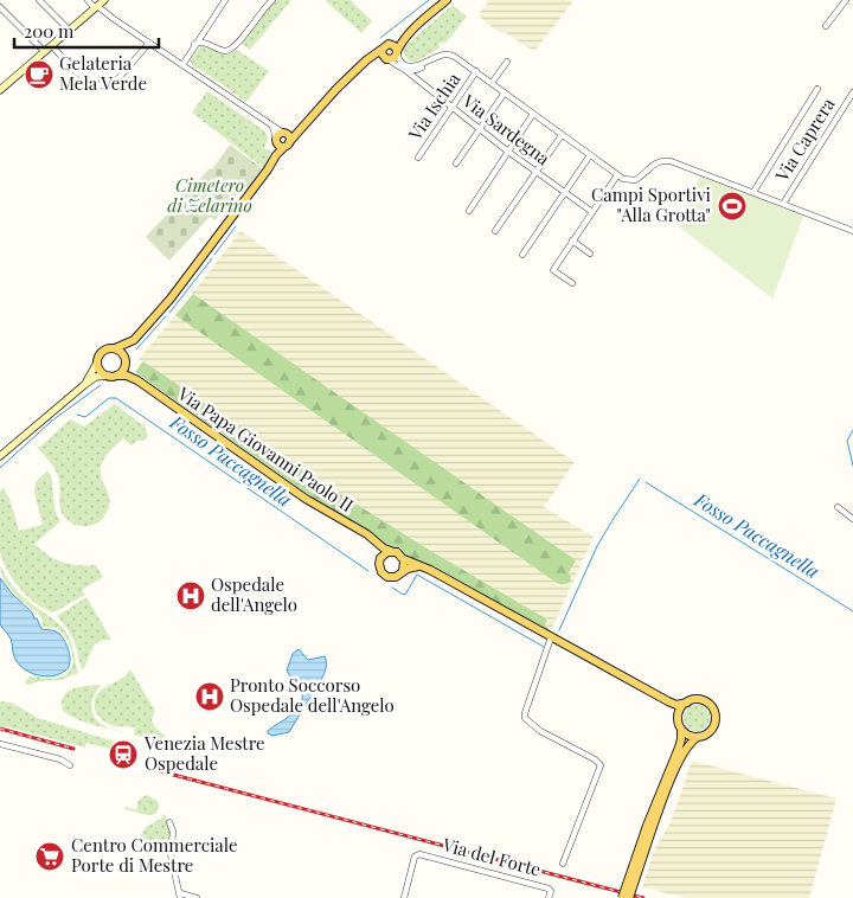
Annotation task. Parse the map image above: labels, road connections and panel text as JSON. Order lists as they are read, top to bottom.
{
  "streets": {
    "main road": ["Via Papa Giovanni Paolo II"],
    "street": [
      "Via Ischia",
      "Via Sardegna",
      "Via Caprera",
      "Via del Forte"
    ]
  },
  "crossings": [
    ["Via Ischia", "Via Sardegna"]
  ],
  "water": ["Fosso Paccagnella"],
  "parks": ["Cimetero di Zelarino"],
  "places": {
    "cafe": ["Gelateria Mela Verde"],
    "sports": ["Campi Sportivi \"Alla Grotta\""],
    "hospital": ["Ospedale dell'Angelo", "Pronto Soccorso Ospedale dell'Angelo"],
    "station": ["Venezia Mestre Ospedale"],
    "supermarket": ["Centro Commerciale Porte di Mestre"]
  },
  "scale_bar": "200 m"
}
